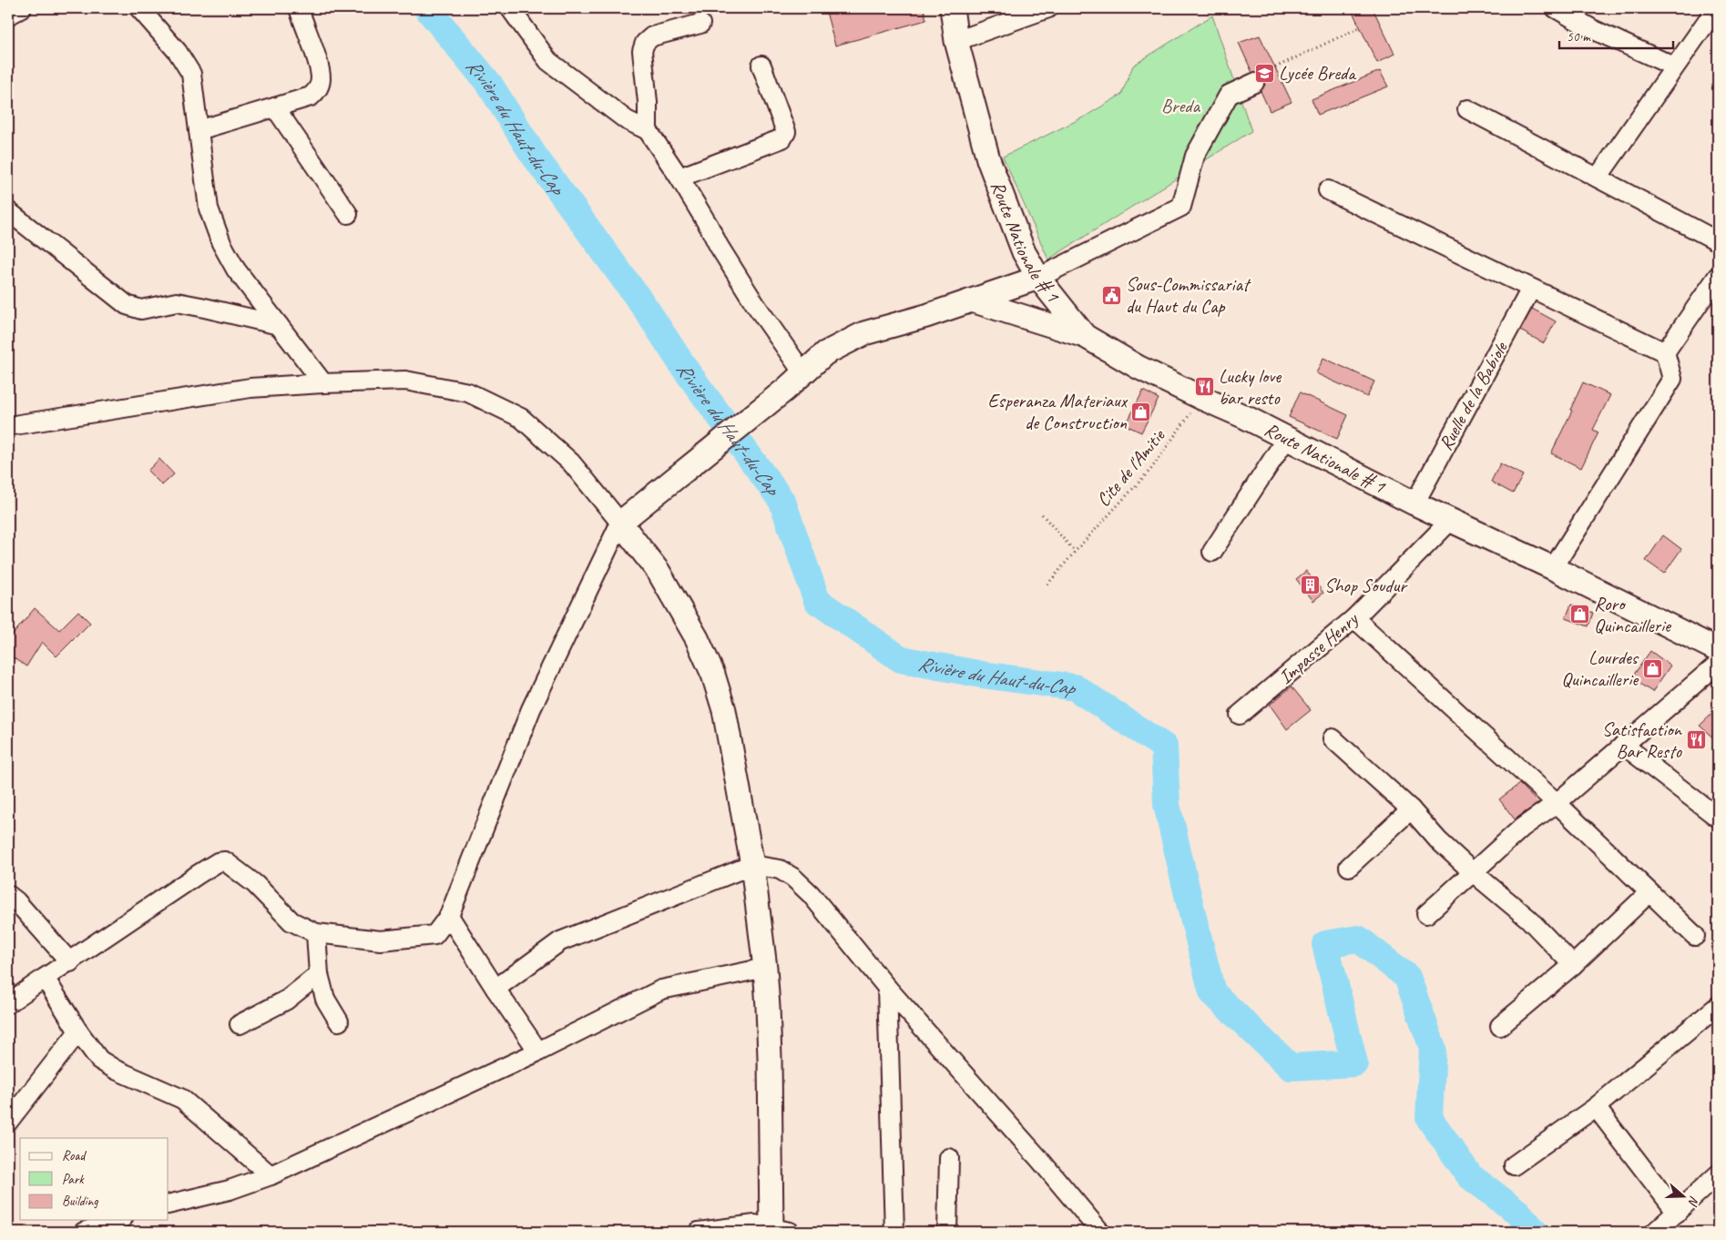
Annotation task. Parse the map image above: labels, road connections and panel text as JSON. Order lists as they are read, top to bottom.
{
  "streets": {
    "main road": ["Route Nationale # 1"],
    "street": ["Ruelle de la Babiole", "Impasse Henry"],
    "path": ["Cite de l'Amitie"]
  },
  "crossings": [
    ["Route Nationale # 1", "Ruelle de la Babiole"],
    ["Route Nationale # 1", "Cite de l'Amitie"],
    ["Route Nationale # 1", "Impasse Henry"]
  ],
  "water": ["Rivière du Haut-du-Cap"],
  "parks": ["Breda"],
  "places": {
    "school or university": ["Lycée Breda"],
    "public building": ["Sous-Commissariat du Haut du Cap"],
    "restaurant": ["Lucky love bar resto", "Satisfaction Bar Resto"],
    "shop": ["Esperanza Materiaux de Construction", "Roro Quincaillerie", "Lourdes Quincaillerie"],
    "building": ["Shop Soudur"]
  },
  "legend": ["Road", "Park", "Building"],
  "scale_bar": "50 m",
  "north": "right"
}
